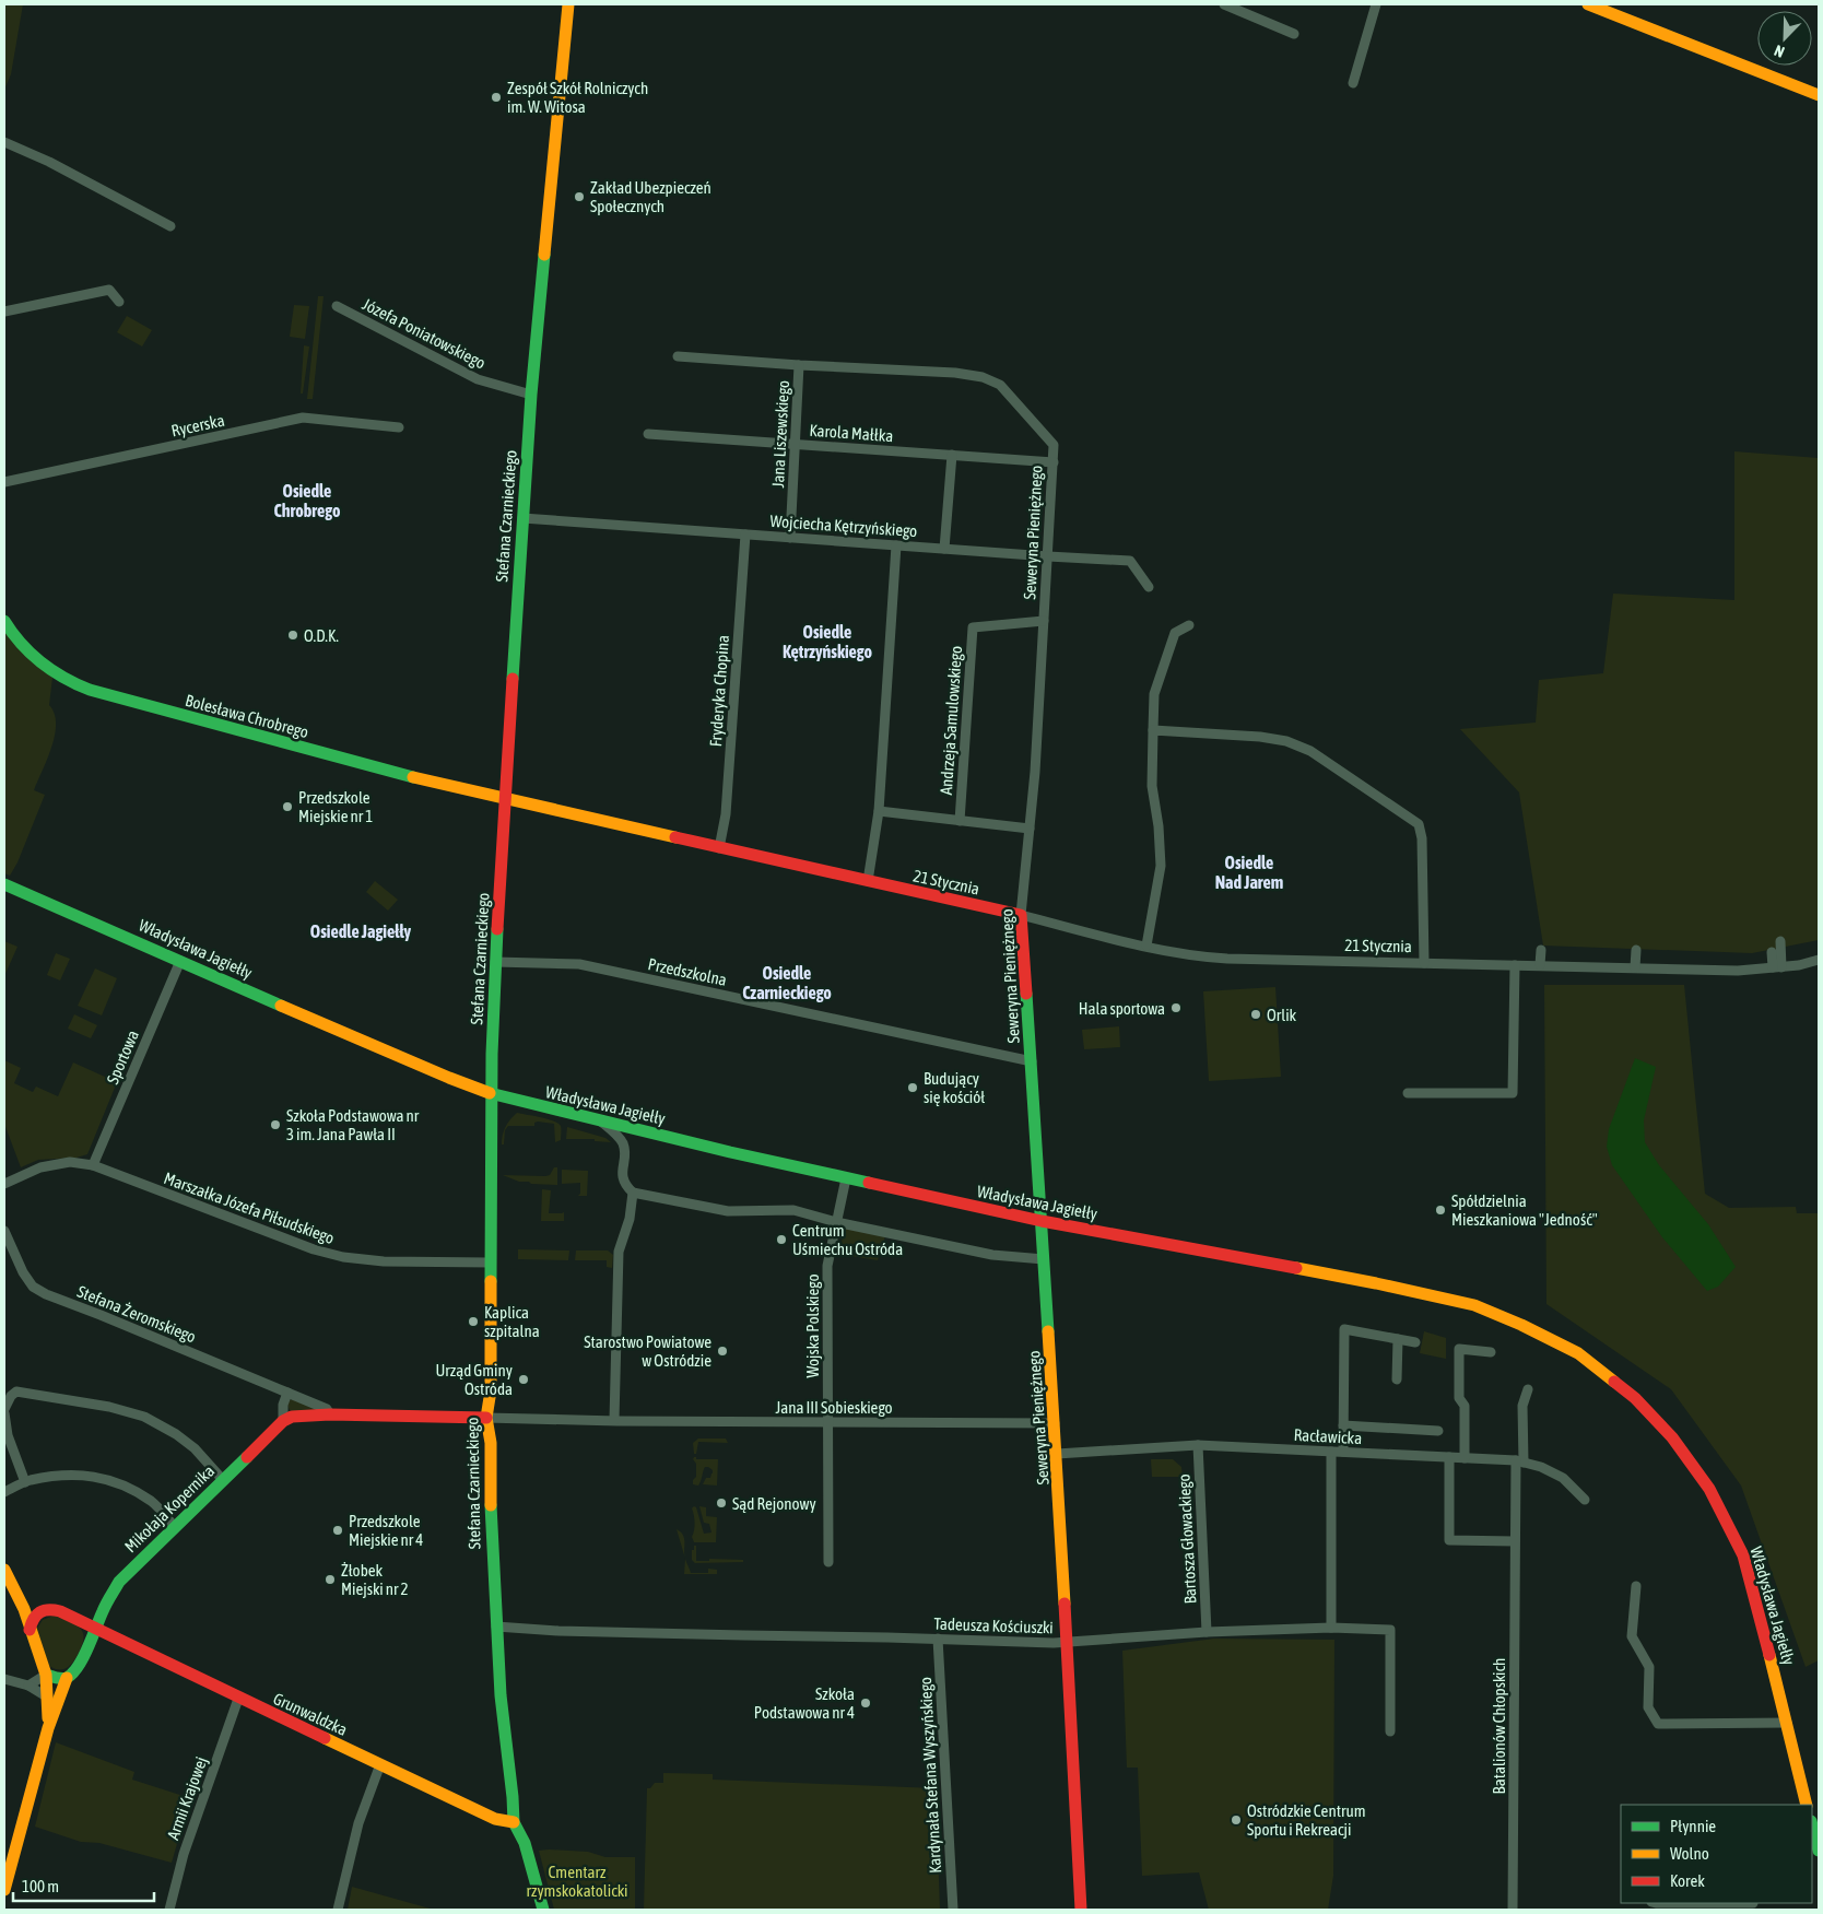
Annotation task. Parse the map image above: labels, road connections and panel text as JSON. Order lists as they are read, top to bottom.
{
  "streets": {
    "street": [
      "Józefa Poniatowskiego",
      "Rycerska",
      "Karola Małłka",
      "Jana Liszewskiego",
      "Stefana Czarnieckiego",
      "Wojciecha Kętrzyńskiego",
      "Seweryna Pieniężnego",
      "Fryderyka Chopina",
      "Bolesława Chrobrego",
      "Andrzeja Samulowskiego",
      "21 Stycznia",
      "Władysława Jagiełły",
      "Przedszkolna",
      "Sportowa",
      "Marszałka Józefa Piłsudskiego",
      "Stefana Żeromskiego",
      "Wojska Polskiego",
      "Jana III Sobieskiego",
      "Racławicka",
      "Mikołaja Kopernika",
      "Bartosza Głowackiego",
      "Tadeusza Kościuszki",
      "Grunwaldzka",
      "Batalionów Chłopskich",
      "Kardynała Stefana Wyszyńskiego",
      "Armii Krajowej"
    ]
  },
  "crossings": [
    ["Józefa Poniatowskiego", "Stefana Czarnieckiego"],
    ["Karola Małłka", "Jana Liszewskiego"],
    ["Karola Małłka", "Seweryna Pieniężnego"],
    ["Jana Liszewskiego", "Wojciecha Kętrzyńskiego"],
    ["Jana Liszewskiego", "Seweryna Pieniężnego"],
    ["Stefana Czarnieckiego", "Wojciecha Kętrzyńskiego"],
    ["Stefana Czarnieckiego", "Bolesława Chrobrego"],
    ["Stefana Czarnieckiego", "21 Stycznia"],
    ["Stefana Czarnieckiego", "Władysława Jagiełły"],
    ["Stefana Czarnieckiego", "Przedszkolna"],
    ["Stefana Czarnieckiego", "Marszałka Józefa Piłsudskiego"],
    ["Stefana Czarnieckiego", "Jana III Sobieskiego"],
    ["Stefana Czarnieckiego", "Tadeusza Kościuszki"],
    ["Stefana Czarnieckiego", "Grunwaldzka"],
    ["Wojciecha Kętrzyńskiego", "Seweryna Pieniężnego"],
    ["Wojciecha Kętrzyńskiego", "Fryderyka Chopina"],
    ["Seweryna Pieniężnego", "Andrzeja Samulowskiego"],
    ["Seweryna Pieniężnego", "21 Stycznia"],
    ["Seweryna Pieniężnego", "Władysława Jagiełły"],
    ["Seweryna Pieniężnego", "Przedszkolna"],
    ["Seweryna Pieniężnego", "Jana III Sobieskiego"],
    ["Seweryna Pieniężnego", "Racławicka"],
    ["Seweryna Pieniężnego", "Tadeusza Kościuszki"],
    ["Fryderyka Chopina", "21 Stycznia"],
    ["Bolesława Chrobrego", "21 Stycznia"],
    ["Władysława Jagiełły", "Sportowa"],
    ["Władysława Jagiełły", "Wojska Polskiego"],
    ["Sportowa", "Marszałka Józefa Piłsudskiego"],
    ["Wojska Polskiego", "Jana III Sobieskiego"],
    ["Racławicka", "Bartosza Głowackiego"],
    ["Racławicka", "Batalionów Chłopskich"],
    ["Mikołaja Kopernika", "Grunwaldzka"],
    ["Bartosza Głowackiego", "Tadeusza Kościuszki"],
    ["Tadeusza Kościuszki", "Kardynała Stefana Wyszyńskiego"],
    ["Grunwaldzka", "Armii Krajowej"]
  ],
  "districts": [
    "Osiedle Chrobrego",
    "Osiedle Kętrzyńskiego",
    "Osiedle Nad Jarem",
    "Osiedle Jagiełły",
    "Osiedle Czarnieckiego"
  ],
  "parks": ["Cmentarz rzymskokatolicki"],
  "places": [
    "Zespół Szkół Rolniczych im. W. Witosa",
    "Zakład Ubezpieczeń Społecznych",
    "O.D.K.",
    "Przedszkole Miejskie nr 1",
    "Hala sportowa",
    "Orlik",
    "Budujący się kościół",
    "Szkoła Podstawowa nr 3 im. Jana Pawła II",
    "Spółdzielnia Mieszkaniowa \"Jedność\"",
    "Centrum Uśmiechu Ostróda",
    "Kaplica szpitalna",
    "Starostwo Powiatowe w Ostródzie",
    "Urząd Gminy Ostróda",
    "Sąd Rejonowy",
    "Przedszkole Miejskie nr 4",
    "Żłobek Miejski nr 2",
    "Szkoła Podstawowa nr 4",
    "Ostródzkie Centrum Sportu i Rekreacji"
  ],
  "legend": ["Płynnie", "Wolno", "Korek"],
  "scale_bar": "100 m",
  "north": "bottom left"
}
